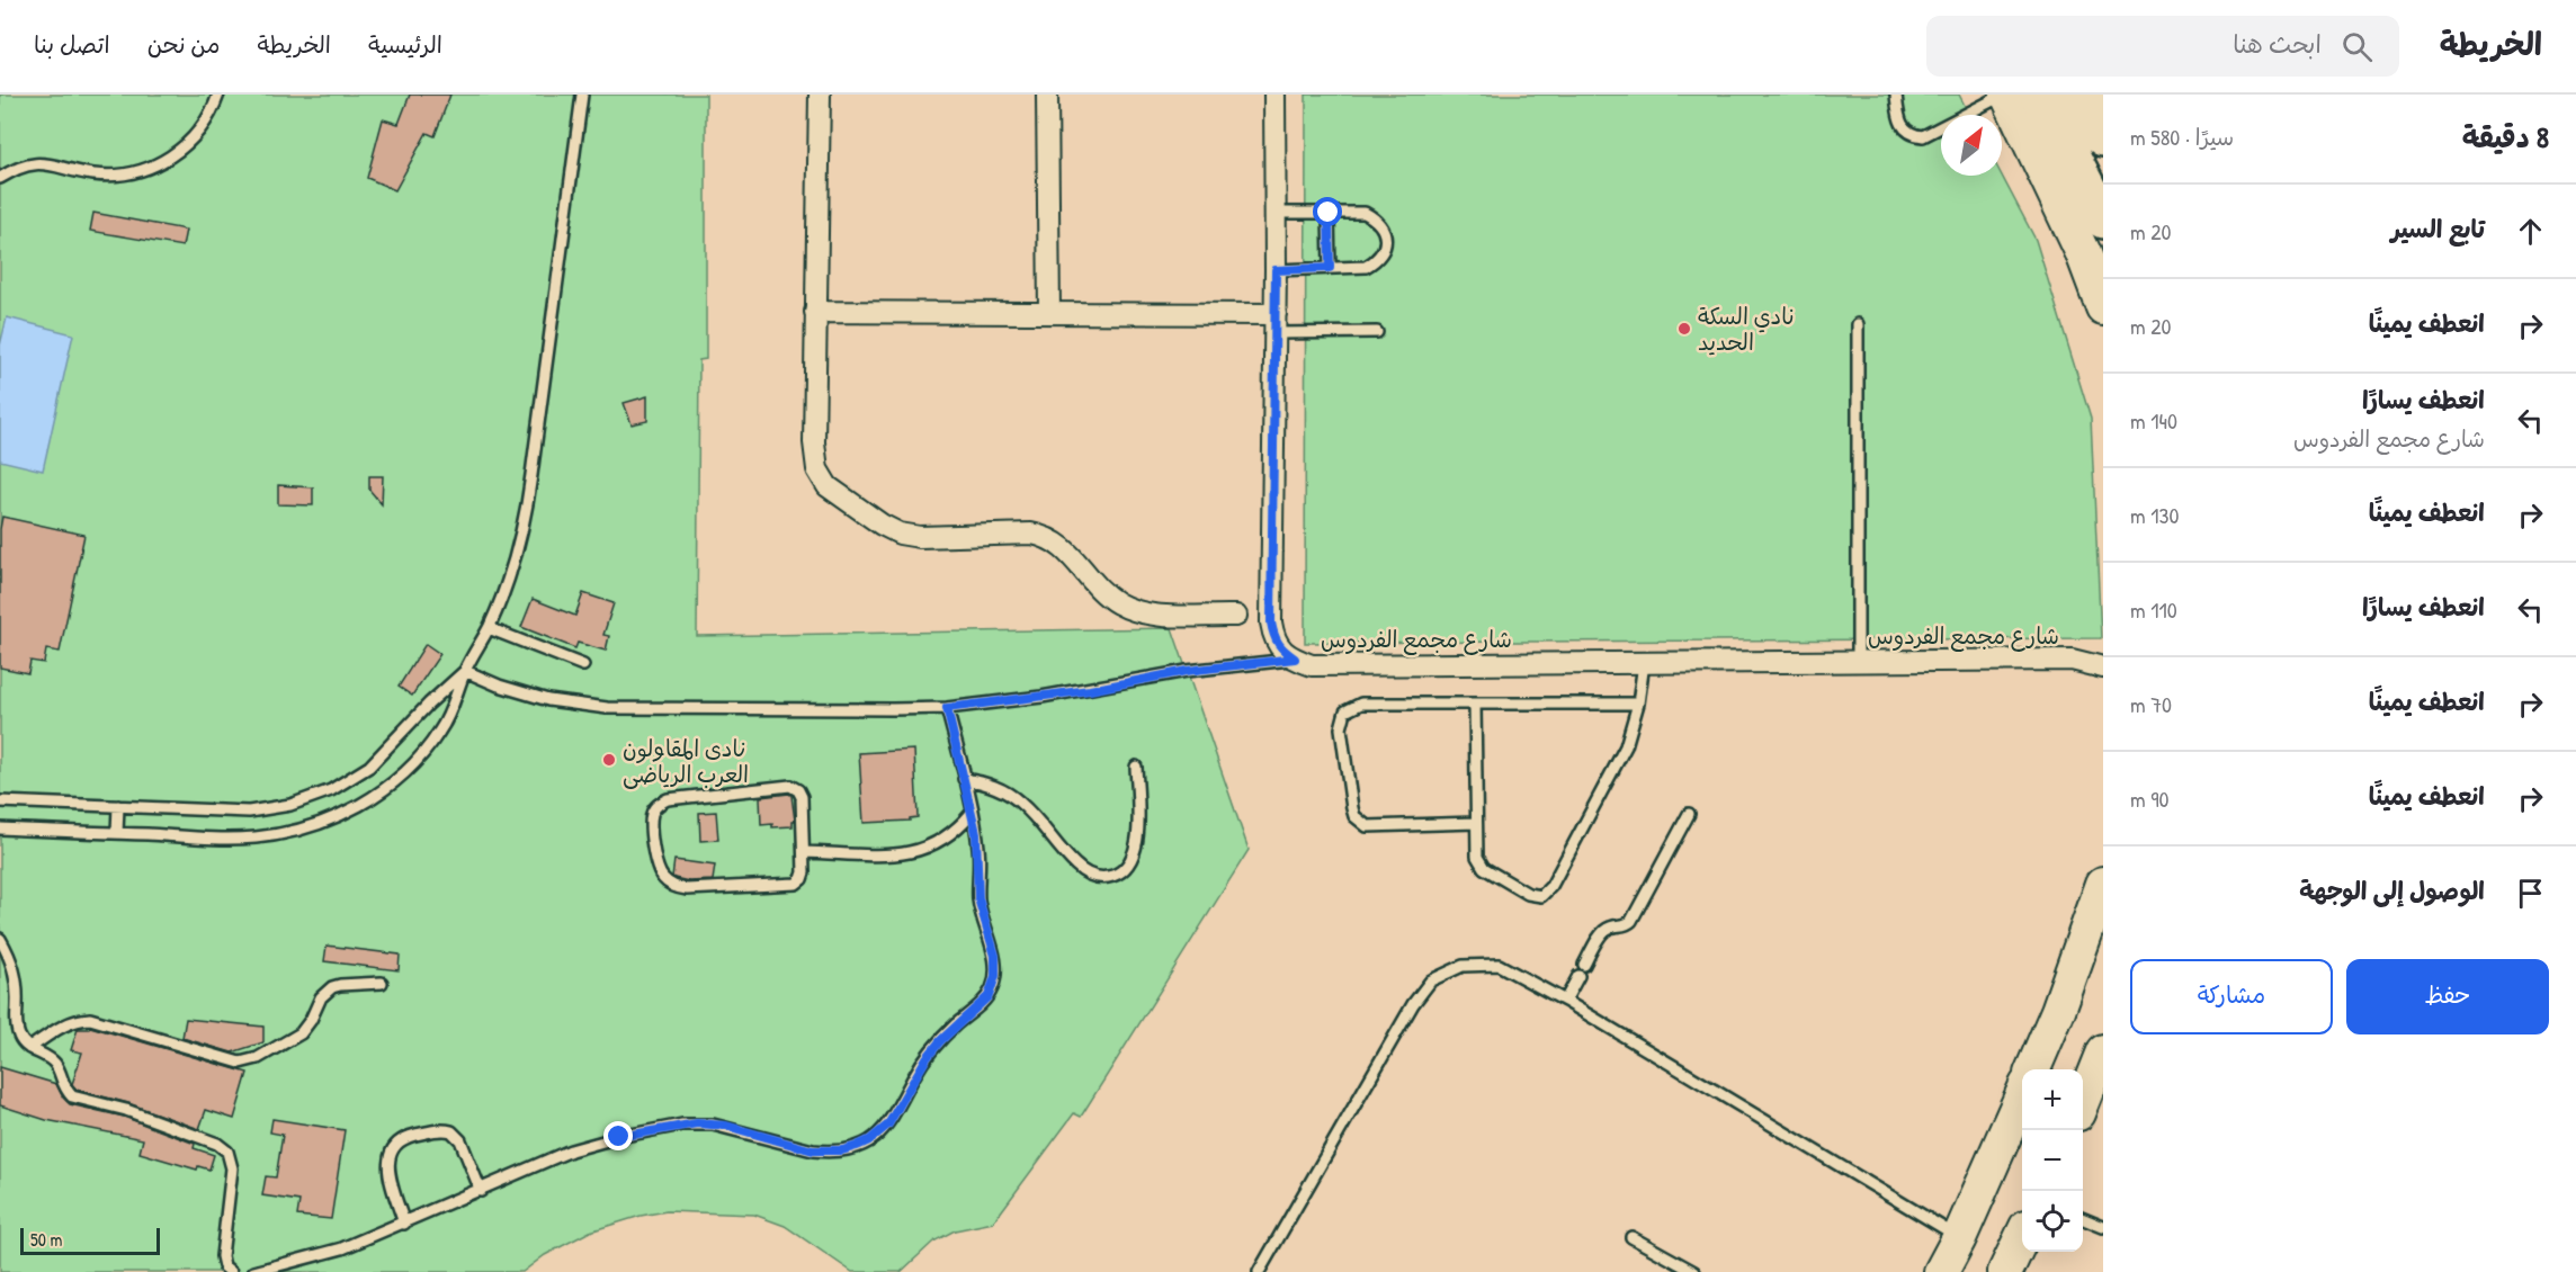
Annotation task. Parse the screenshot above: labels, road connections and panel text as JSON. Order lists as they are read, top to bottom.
{
  "streets": {
    "street": ["شارع مجمع الفردوس"]
  },
  "places": ["نادي السكة الحديد", "نادى المقاولون العرب الرياضى"],
  "scale_bar": "50 m",
  "north": "top right",
  "page": {
    "header": "الخريطة",
    "search": "ابحث هنا",
    "nav": [
      "الرئيسية",
      "الخريطة",
      "من نحن",
      "اتصل بنا"
    ],
    "heading": ["8 دقيقة", "سيرًا · 580 m"],
    "list": [
      ["تابع السير", "20 m"],
      ["انعطف يمينًا", "20 m"],
      ["انعطف يسارًا", "شارع مجمع الفردوس", "140 m"],
      ["انعطف يمينًا", "130 m"],
      ["انعطف يسارًا", "110 m"],
      ["انعطف يمينًا", "70 m"],
      ["انعطف يمينًا", "90 m"],
      "الوصول إلى الوجهة"
    ],
    "buttons": ["حفظ", "مشاركة"],
    "map_buttons": ["+", "−"],
    "scale": "50 m"
  }
}
